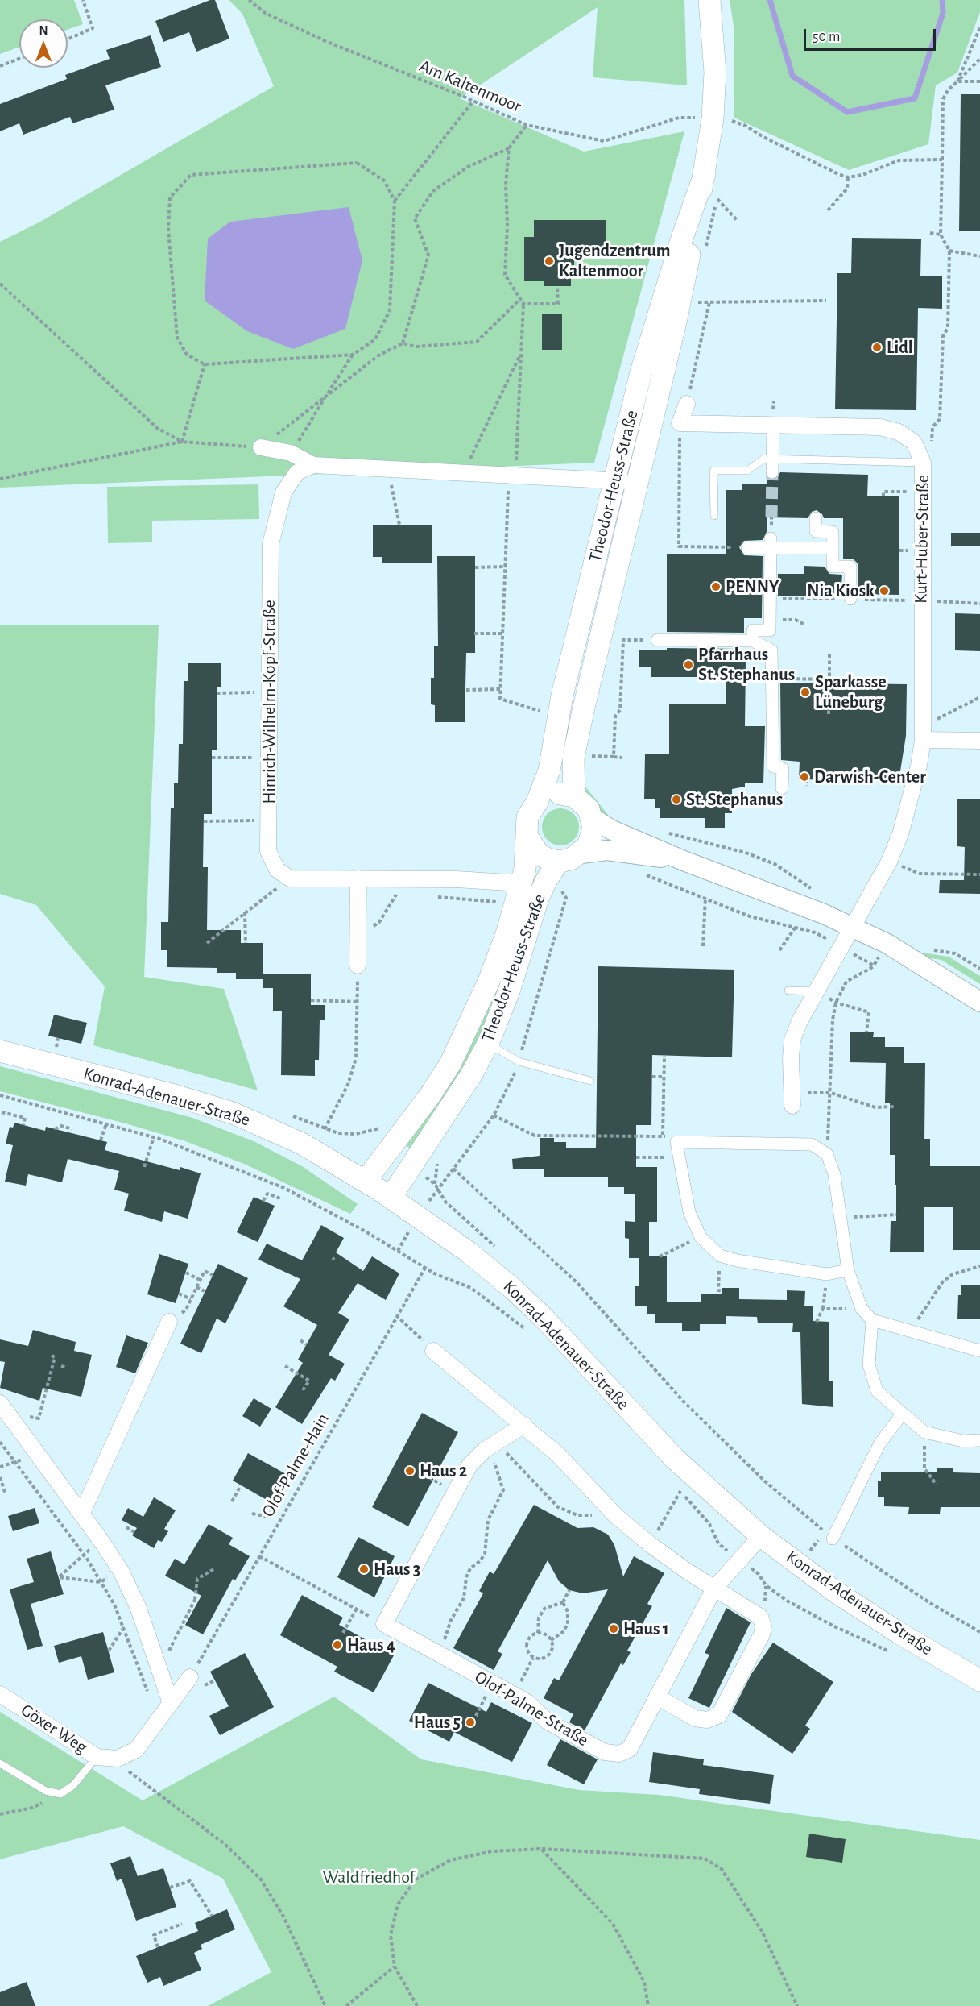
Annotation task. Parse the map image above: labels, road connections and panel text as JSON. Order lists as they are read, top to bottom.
{
  "streets": {
    "main road": ["Theodor-Heuss-Straße", "Konrad-Adenauer-Straße"],
    "street": [
      "Kurt-Huber-Straße",
      "Hinrich-Wilhelm-Kopf-Straße",
      "Olof-Palme-Straße",
      "Göxer Weg"
    ],
    "path": ["Am Kaltenmoor", "Olof-Palme-Hain"]
  },
  "crossings": [
    ["Theodor-Heuss-Straße", "Konrad-Adenauer-Straße"],
    ["Konrad-Adenauer-Straße", "Olof-Palme-Straße"]
  ],
  "parks": ["Waldfriedhof"],
  "places": [
    "Jugendzentrum Kaltenmoor",
    "Lidl",
    "PENNY",
    "Nia Kiosk",
    "Pfarrhaus St. Stephanus",
    "Sparkasse Lüneburg",
    "Darwish-Center",
    "St. Stephanus",
    "Haus 2",
    "Haus 3",
    "Haus 1",
    "Haus 4",
    "Haus 5"
  ],
  "scale_bar": "50 m",
  "north": "top"
}
